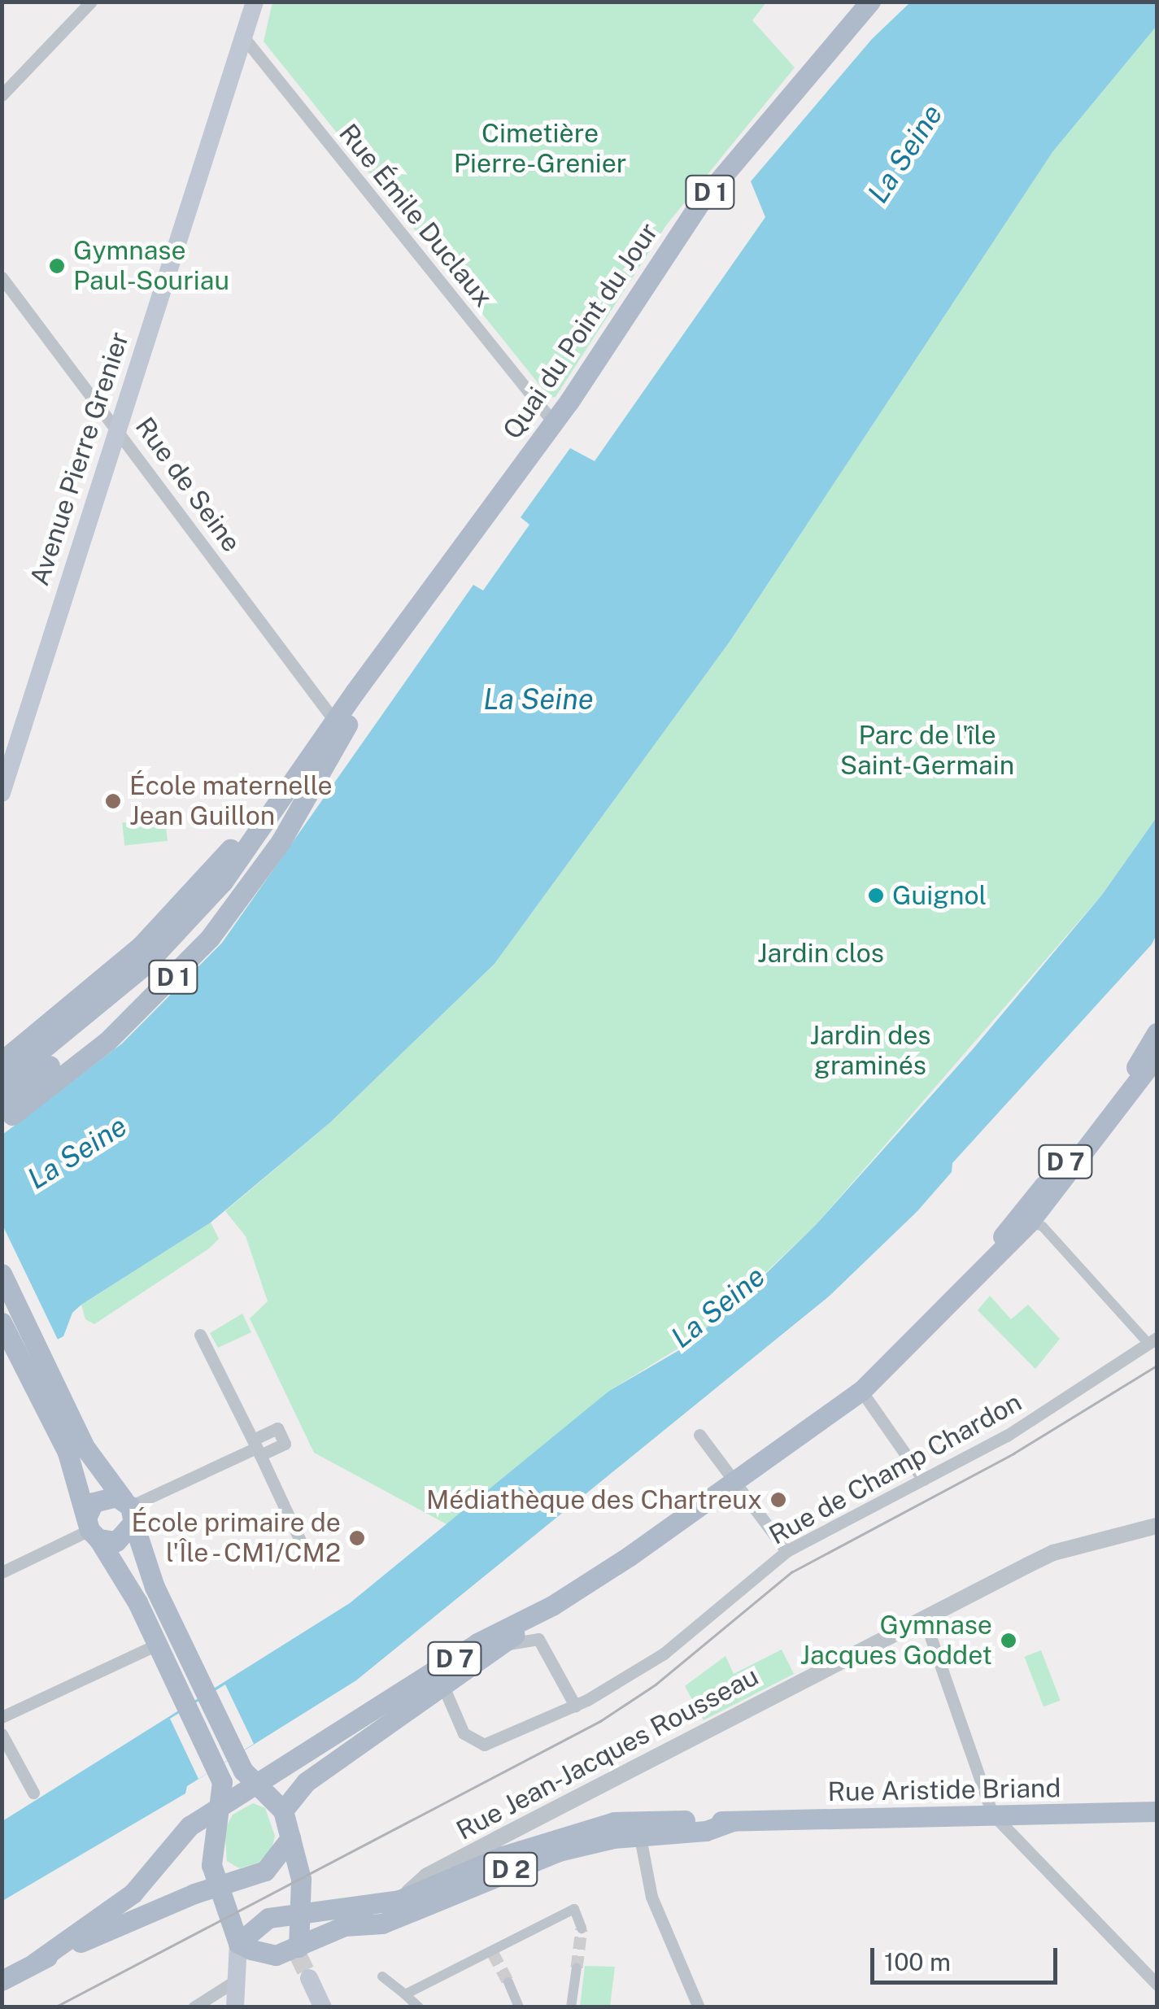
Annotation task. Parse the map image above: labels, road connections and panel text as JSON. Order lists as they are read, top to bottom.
{
  "streets": {
    "main road": [
      "D 1",
      "Quai du Point du Jour",
      "Avenue Pierre Grenier",
      "D 7",
      "Rue Aristide Briand",
      "D 2"
    ],
    "street": [
      "Rue Émile Duclaux",
      "Rue de Seine",
      "Rue de Champ Chardon",
      "Rue Jean-Jacques Rousseau"
    ]
  },
  "crossings": [
    ["Rue Émile Duclaux", "Quai du Point du Jour"],
    ["Rue Émile Duclaux", "Avenue Pierre Grenier"],
    ["Quai du Point du Jour", "Rue de Seine"],
    ["Avenue Pierre Grenier", "Rue de Seine"],
    ["D 7", "Rue de Champ Chardon"],
    ["Rue Jean-Jacques Rousseau", "Rue Aristide Briand"]
  ],
  "water": ["La Seine"],
  "parks": [
    "Cimetière Pierre-Grenier",
    "Parc de l'île Saint-Germain",
    "Jardin clos",
    "Jardin des graminés"
  ],
  "places": [
    "Gymnase Paul-Souriau",
    "École maternelle Jean Guillon",
    "Guignol",
    "Médiathèque des Chartreux",
    "École primaire de l'Île - CM1/CM2",
    "Gymnase Jacques Goddet"
  ],
  "scale_bar": "100 m"
}
